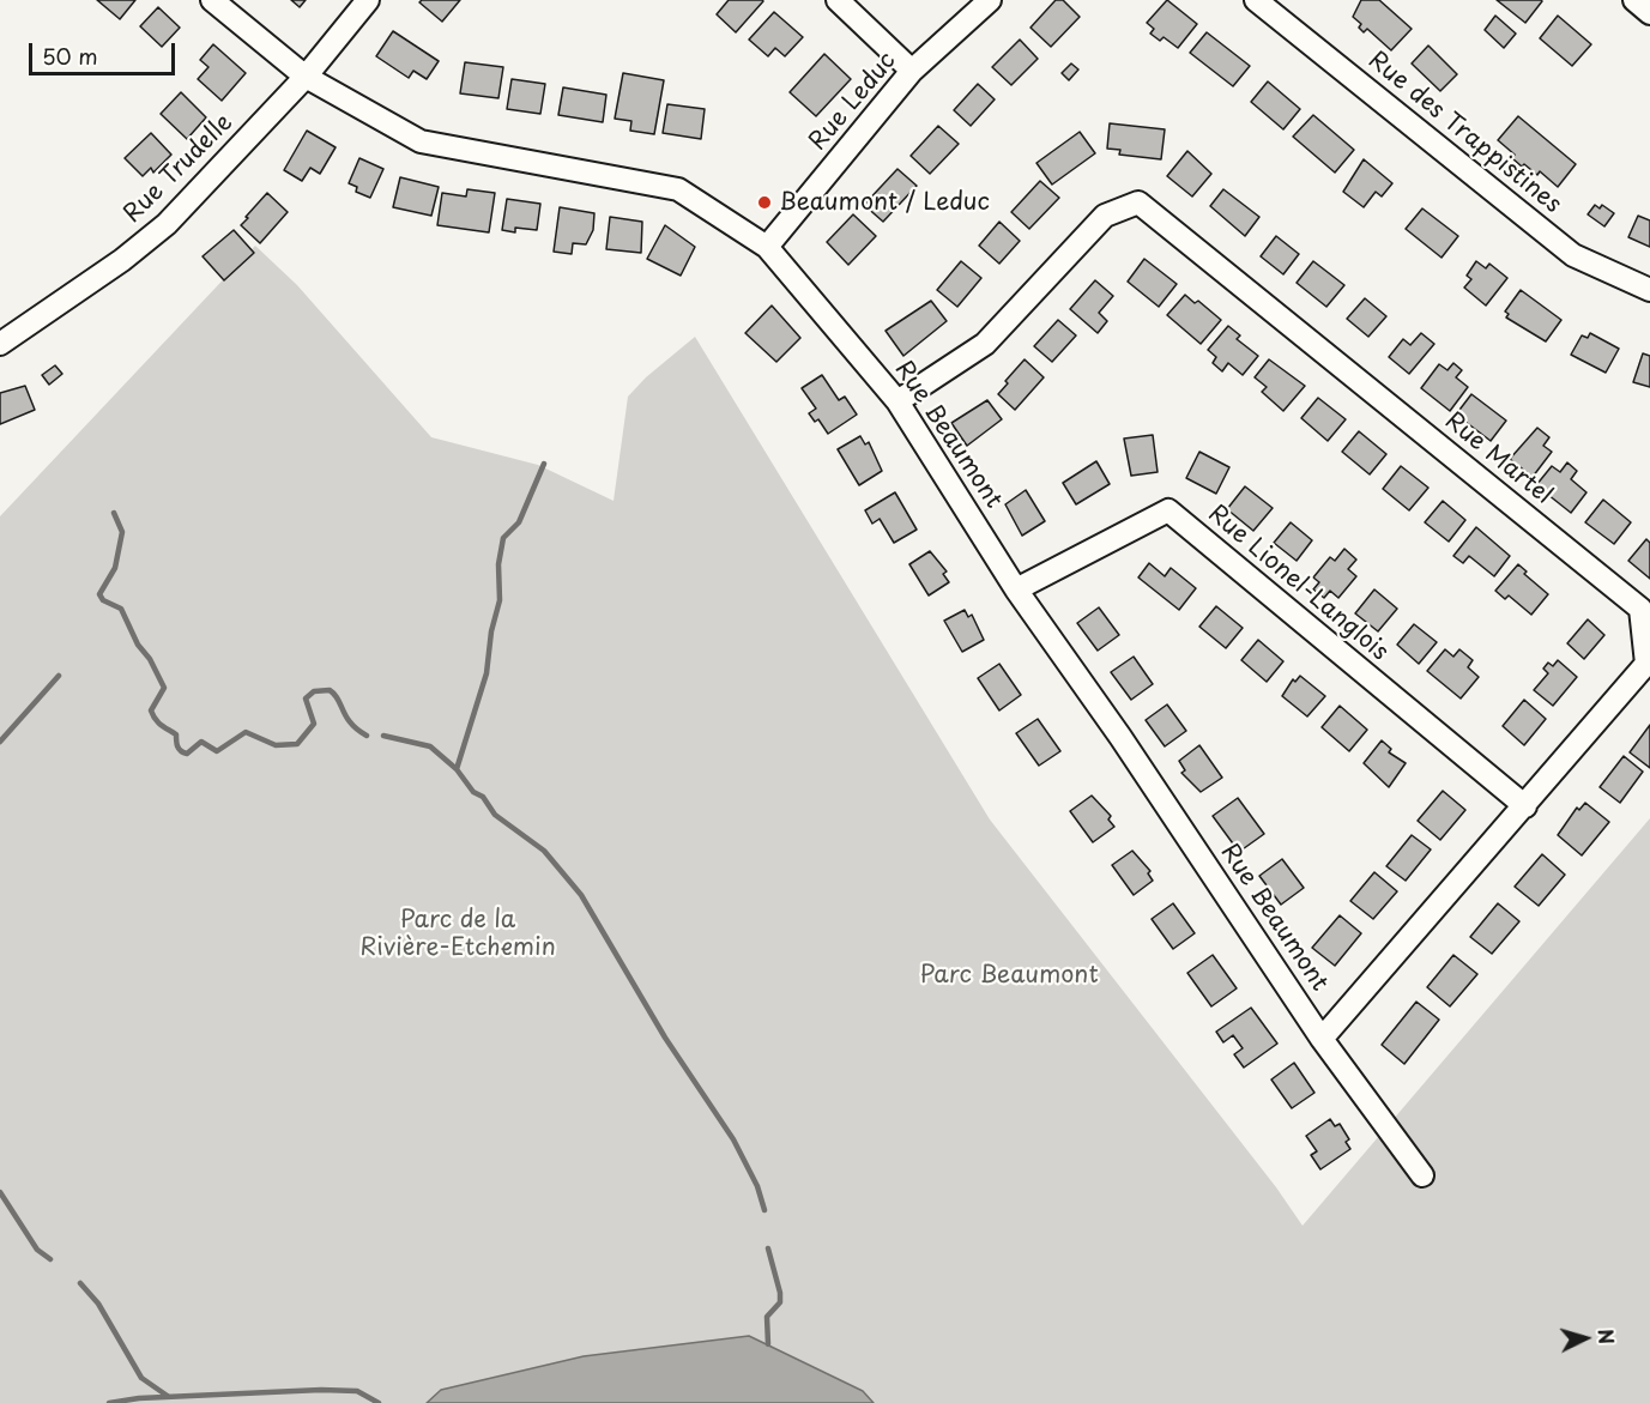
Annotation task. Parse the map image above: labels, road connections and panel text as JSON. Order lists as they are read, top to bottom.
{
  "streets": {
    "street": [
      "Rue Leduc",
      "Rue des Trappistines",
      "Rue Trudelle",
      "Rue Beaumont",
      "Rue Martel",
      "Rue Lionel-Langlois"
    ]
  },
  "crossings": [
    ["Rue Leduc", "Rue Beaumont"],
    ["Rue Trudelle", "Rue Beaumont"],
    ["Rue Beaumont", "Rue Martel"],
    ["Rue Beaumont", "Rue Lionel-Langlois"],
    ["Rue Martel", "Rue Lionel-Langlois"]
  ],
  "parks": ["Parc de la Rivière-Etchemin", "Parc Beaumont"],
  "places": ["Beaumont / Leduc"],
  "scale_bar": "50 m",
  "north": "right"
}
